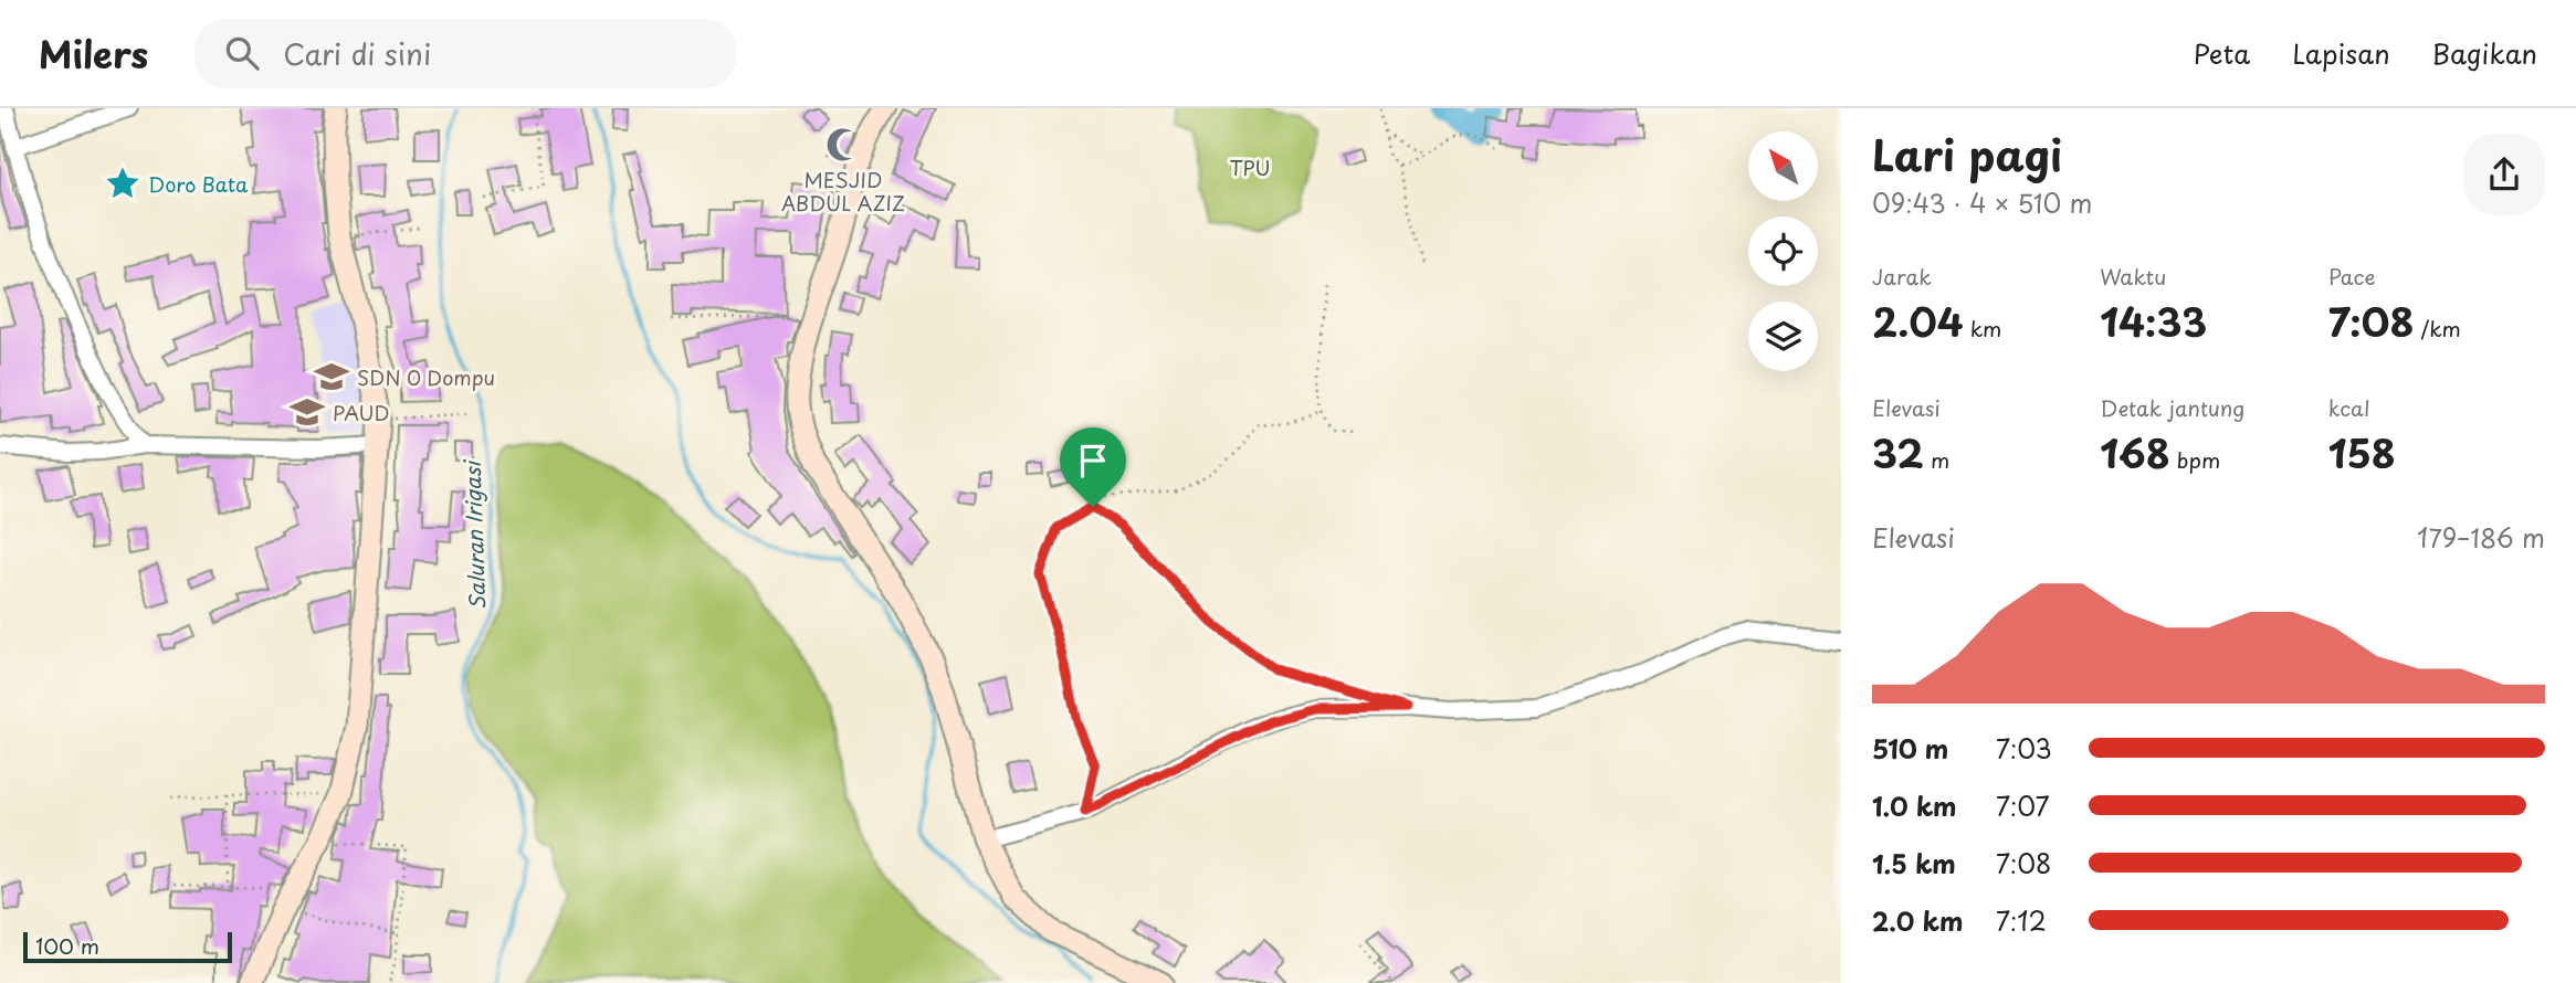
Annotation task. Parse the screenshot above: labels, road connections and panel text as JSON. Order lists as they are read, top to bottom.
{
  "water": ["Saluran Irigasi"],
  "parks": ["TPU"],
  "places": {
    "mosque": ["MESJID ABDUL AZIZ"],
    "place": ["Doro Bata"],
    "school or university": ["SDN 0 Dompu", "PAUD"]
  },
  "scale_bar": "100 m",
  "north": "top left",
  "page": {
    "header": "Milers",
    "search": "Cari di sini",
    "nav": ["Peta", "Lapisan", "Bagikan"],
    "heading": ["Lari pagi", "09:43 · 4 × 510 m"],
    "stats": [
      ["Jarak", "2.04 km"],
      ["Waktu", "14:33"],
      ["Pace", "7:08 /km"],
      ["Elevasi", "32 m"],
      ["Detak jantung", "168 bpm"],
      ["kcal", "158"]
    ],
    "chart": ["Elevasi", "179–186 m"],
    "list": [
      {
        "name": "510 m",
        "note": "7:03"
      },
      {
        "name": "1.0 km",
        "note": "7:07"
      },
      {
        "name": "1.5 km",
        "note": "7:08"
      },
      {
        "name": "2.0 km",
        "note": "7:12"
      }
    ],
    "scale": "100 m"
  }
}
